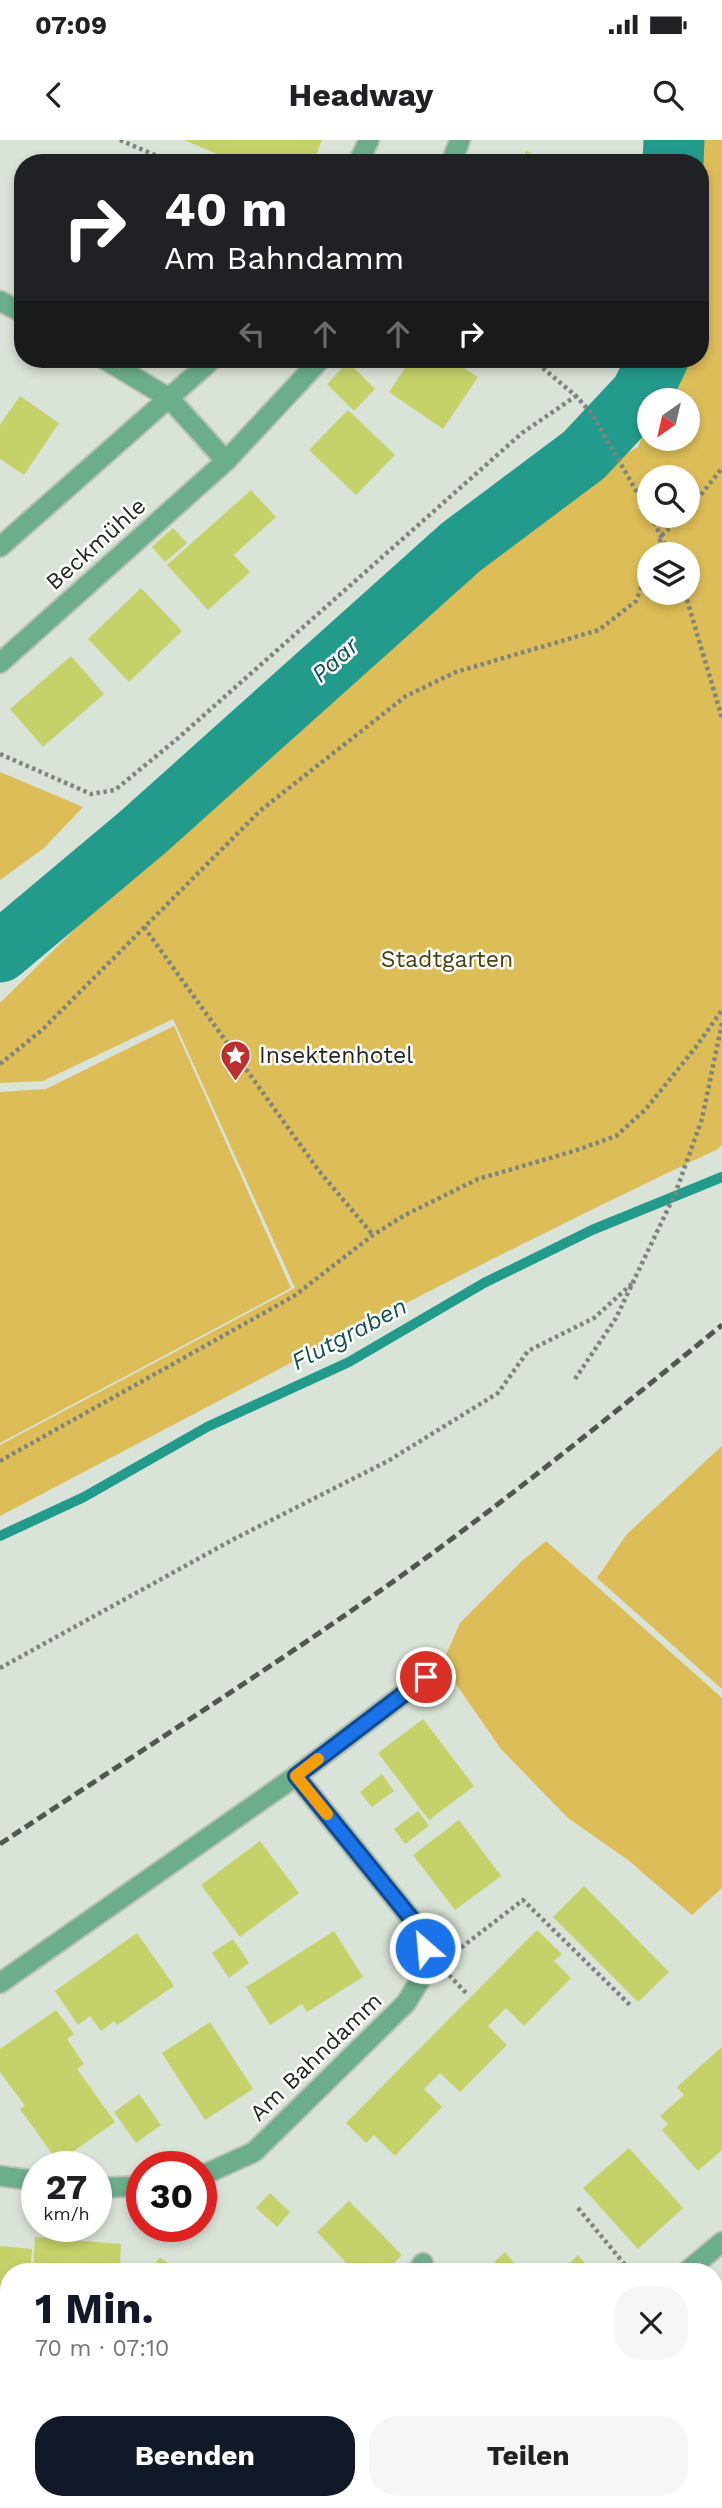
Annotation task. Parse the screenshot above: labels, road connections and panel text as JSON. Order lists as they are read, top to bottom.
{
  "streets": {
    "street": ["Beckmühle", "Am Bahndamm"]
  },
  "water": ["Paar", "Flutgraben"],
  "parks": ["Stadtgarten"],
  "places": {
    "place": ["Insektenhotel"]
  },
  "north": "bottom left",
  "page": {
    "status": "07:09",
    "header": "Headway",
    "turn": ["40 m", "Am Bahndamm"],
    "speed": "27 km/h",
    "limit": "30",
    "heading": ["1 Min.", "70 m · 07:10"],
    "buttons": ["Beenden", "Teilen"]
  }
}
